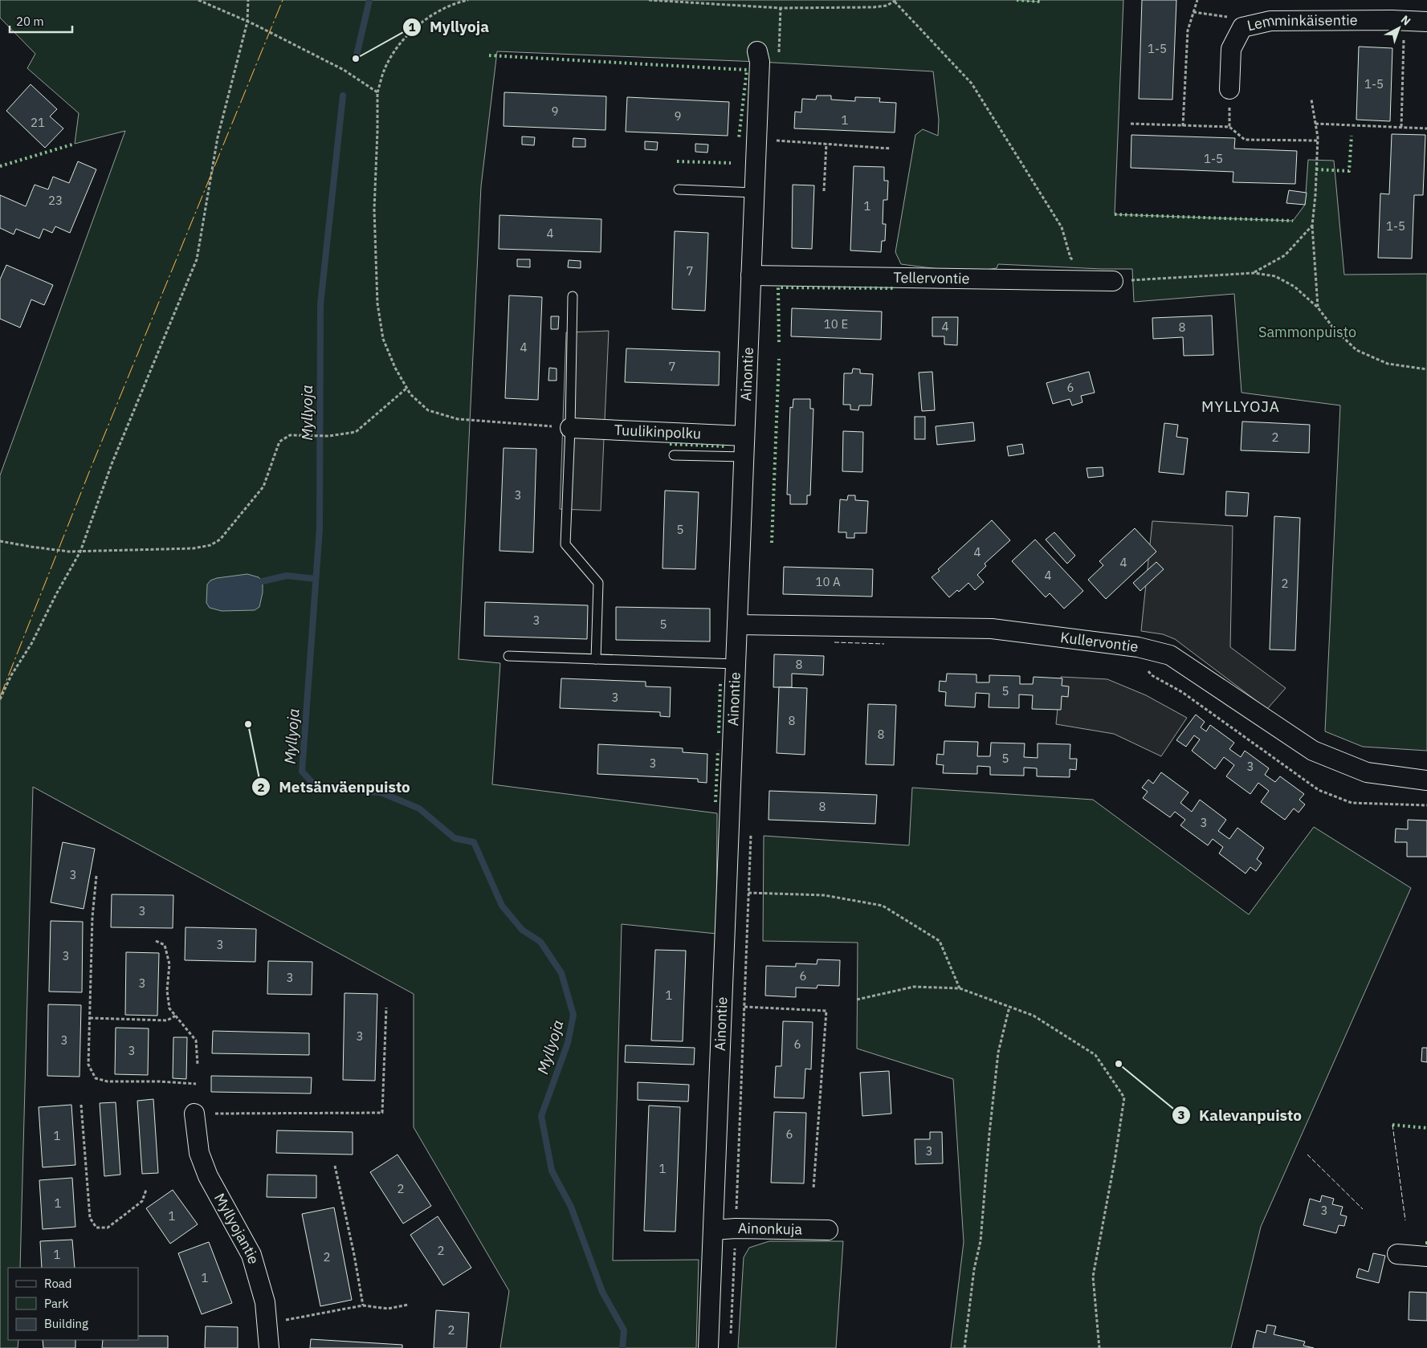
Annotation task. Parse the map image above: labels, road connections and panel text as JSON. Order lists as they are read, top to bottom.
{
  "streets": {
    "street": [
      "Lemminkäisentie",
      "Tellervontie",
      "Ainontie",
      "Tuulikinpolku",
      "Kullervontie",
      "Ainonkuja",
      "Myllyojantie"
    ]
  },
  "crossings": [
    ["Tellervontie", "Ainontie"],
    ["Ainontie", "Tuulikinpolku"],
    ["Ainontie", "Kullervontie"],
    ["Ainontie", "Ainonkuja"]
  ],
  "districts": ["MYLLYOJA"],
  "water": ["Myllyoja"],
  "parks": ["Sammonpuisto"],
  "places": ["Myllyoja", "Metsänväenpuisto", "Kalevanpuisto"],
  "house_numbers": [
    "1-5",
    "1-5",
    "9",
    "9",
    "1",
    "21",
    "1-5",
    "23",
    "1",
    "1-5",
    "4",
    "7",
    "10 E",
    "4",
    "8",
    "4",
    "7",
    "6",
    "2",
    "3",
    "5",
    "4",
    "4",
    "4",
    "10 A",
    "2",
    "3",
    "5",
    "8",
    "5",
    "3",
    "8",
    "8",
    "5",
    "3",
    "3",
    "8",
    "3",
    "3",
    "3",
    "3",
    "3",
    "6",
    "3",
    "3",
    "1",
    "3",
    "3",
    "6",
    "3",
    "6",
    "1",
    "3",
    "1",
    "2",
    "1",
    "3",
    "1",
    "2",
    "1",
    "2",
    "1",
    "2"
  ],
  "legend": ["Road", "Park", "Building"],
  "scale_bar": "20 m",
  "north": "top right"
}
